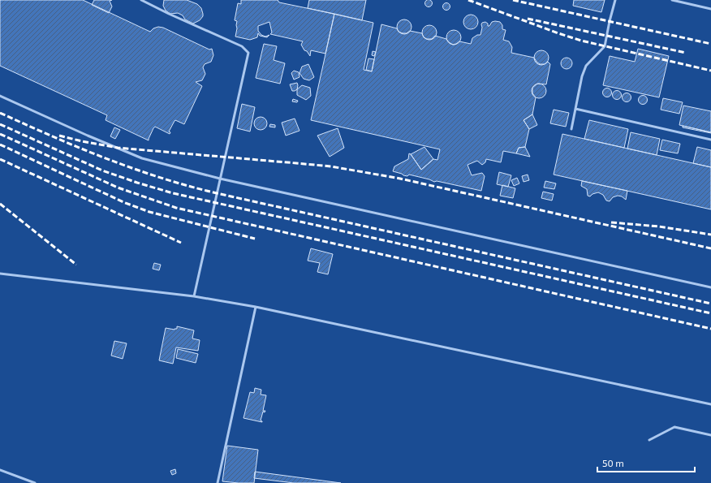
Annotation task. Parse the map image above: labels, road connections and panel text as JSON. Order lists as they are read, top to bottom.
{
  "scale_bar": "50 m"
}
